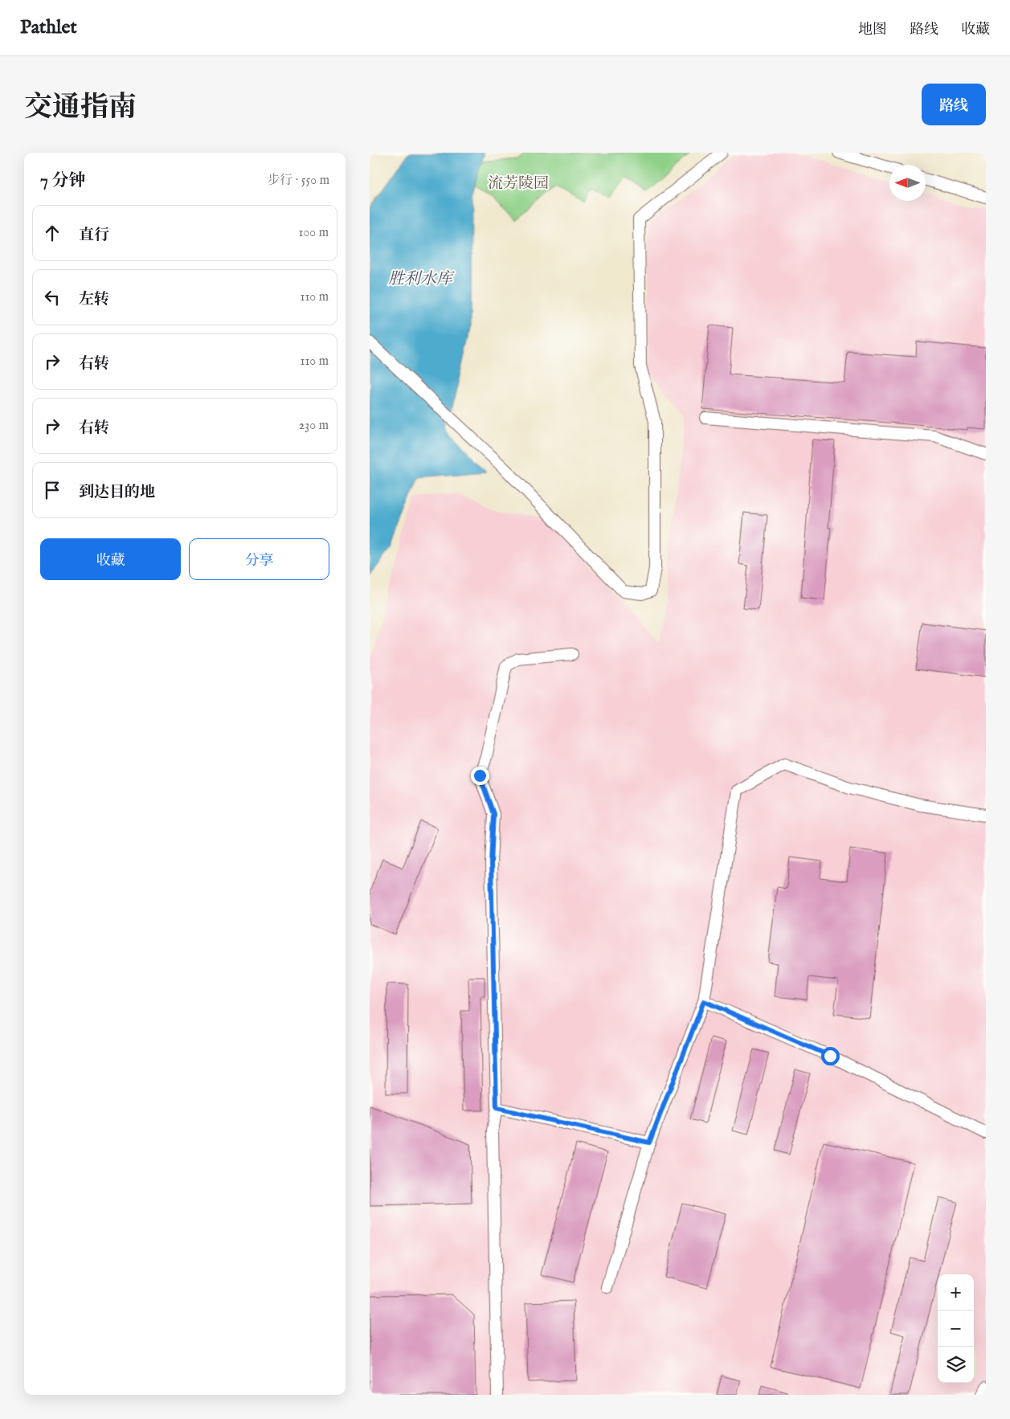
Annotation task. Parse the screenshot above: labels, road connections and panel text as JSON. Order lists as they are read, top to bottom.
{
  "water": ["胜利水库"],
  "parks": ["流芳陵园"],
  "north": "left",
  "page": {
    "header": "Pathlet",
    "nav": ["地图", "路线", "收藏"],
    "title": "交通指南",
    "buttons": [
      "路线",
      ["收藏", "分享"]
    ],
    "heading": ["7 分钟", "步行 · 550 m"],
    "list": [
      ["直行", "100 m"],
      ["左转", "110 m"],
      ["右转", "110 m"],
      ["右转", "230 m"],
      "到达目的地"
    ],
    "map_buttons": ["+", "−"]
  }
}
